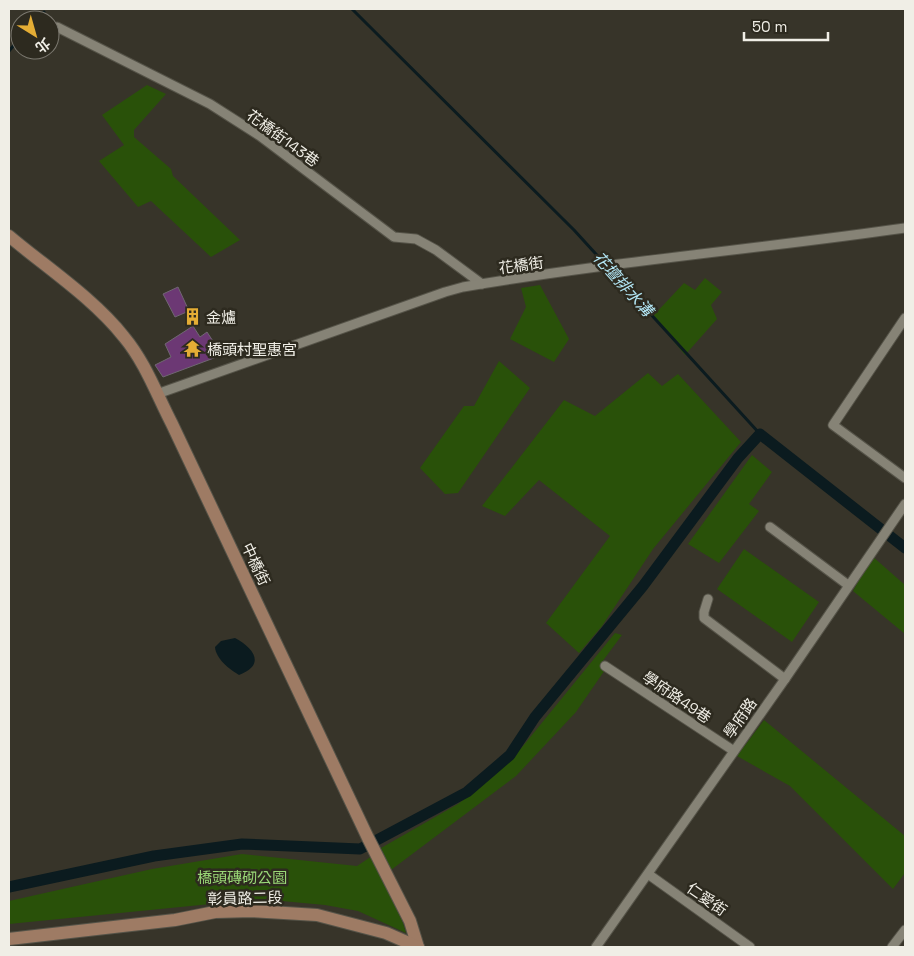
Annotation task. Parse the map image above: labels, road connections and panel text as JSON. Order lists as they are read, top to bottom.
{
  "streets": {
    "street": [
      "花橋街143巷",
      "花橋街",
      "中橋街",
      "學府路49巷",
      "學府路",
      "彰員路二段",
      "仁愛街"
    ]
  },
  "crossings": [
    ["花橋街143巷", "花橋街"],
    ["花橋街", "中橋街"],
    ["中橋街", "彰員路二段"],
    ["學府路49巷", "學府路"],
    ["學府路", "仁愛街"]
  ],
  "water": ["花壇排水溝"],
  "parks": ["橋頭磚砌公園"],
  "places": {
    "building": ["金爐"],
    "temple": ["橋頭村聖惠宮"]
  },
  "scale_bar": "50 m",
  "north": "bottom right"
}
